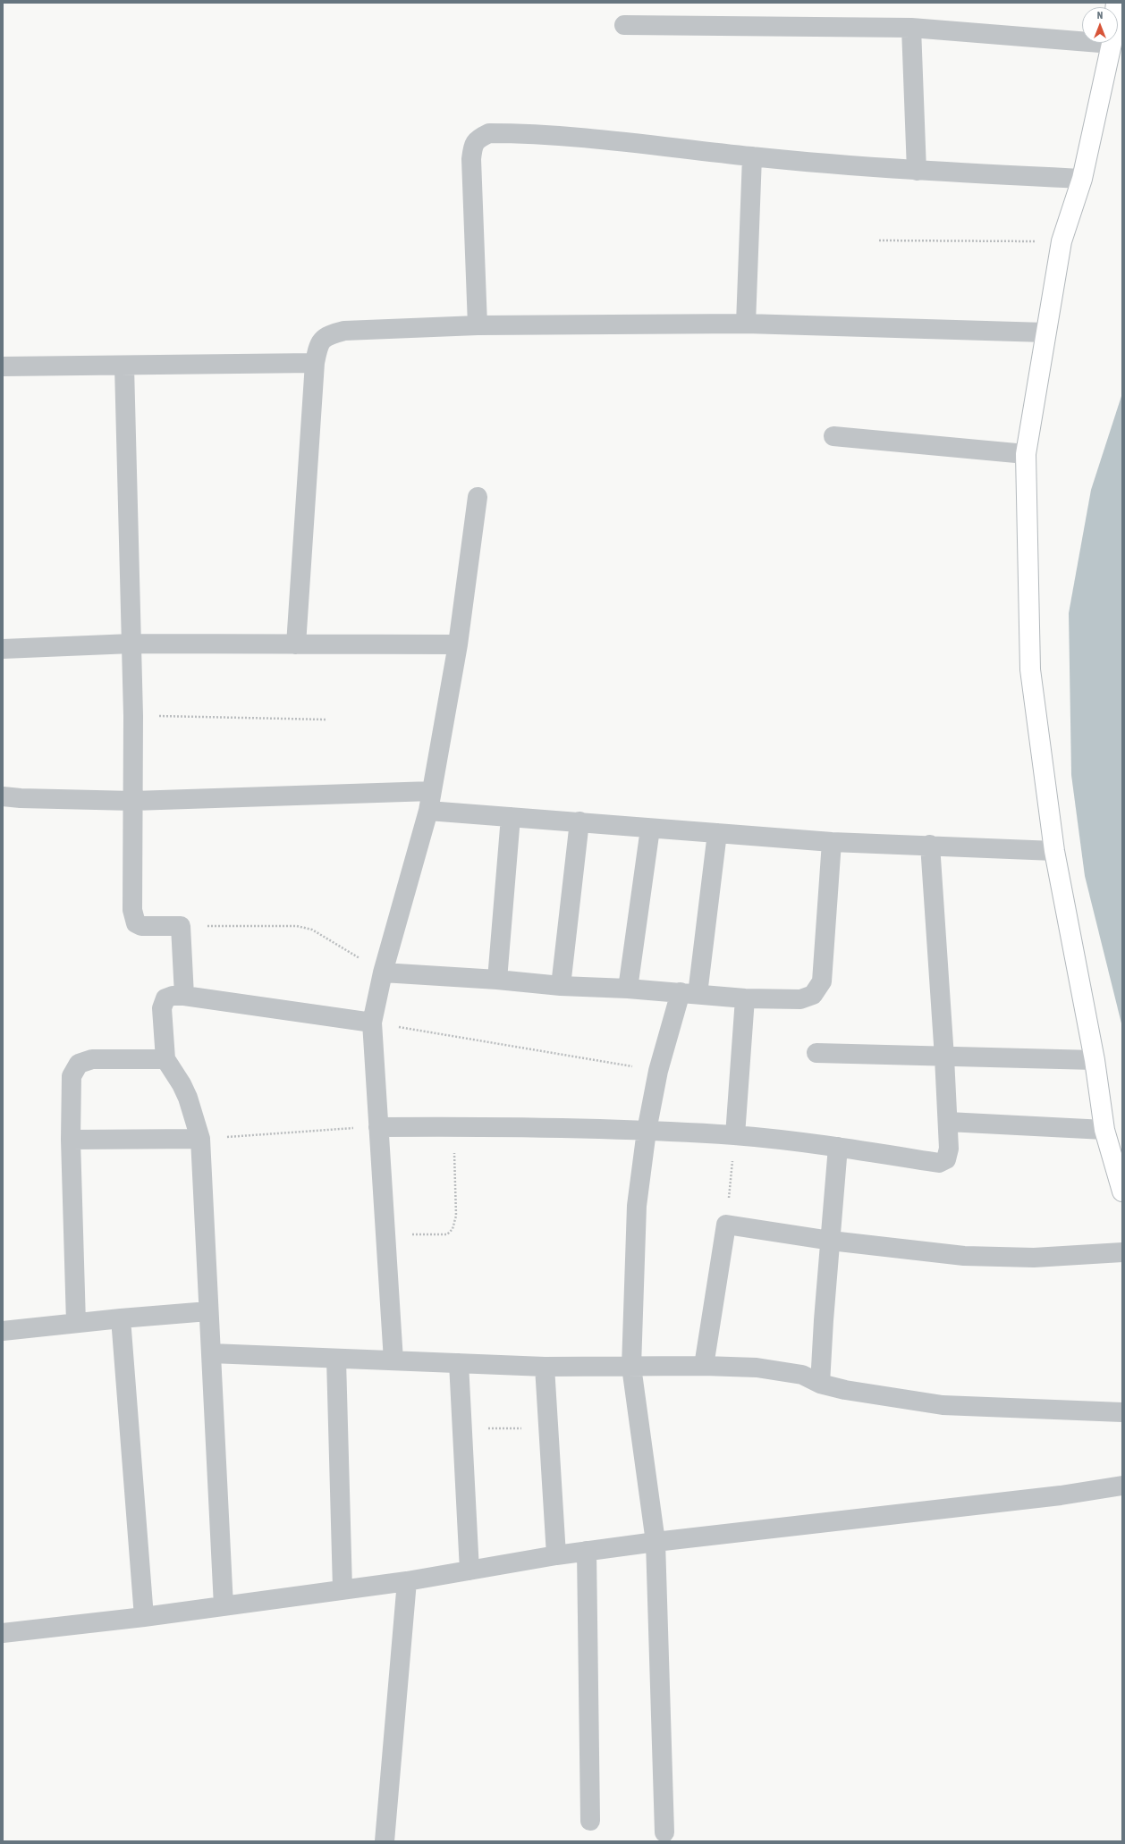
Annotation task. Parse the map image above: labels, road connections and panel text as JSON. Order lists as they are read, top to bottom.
{
  "north": "top"
}
